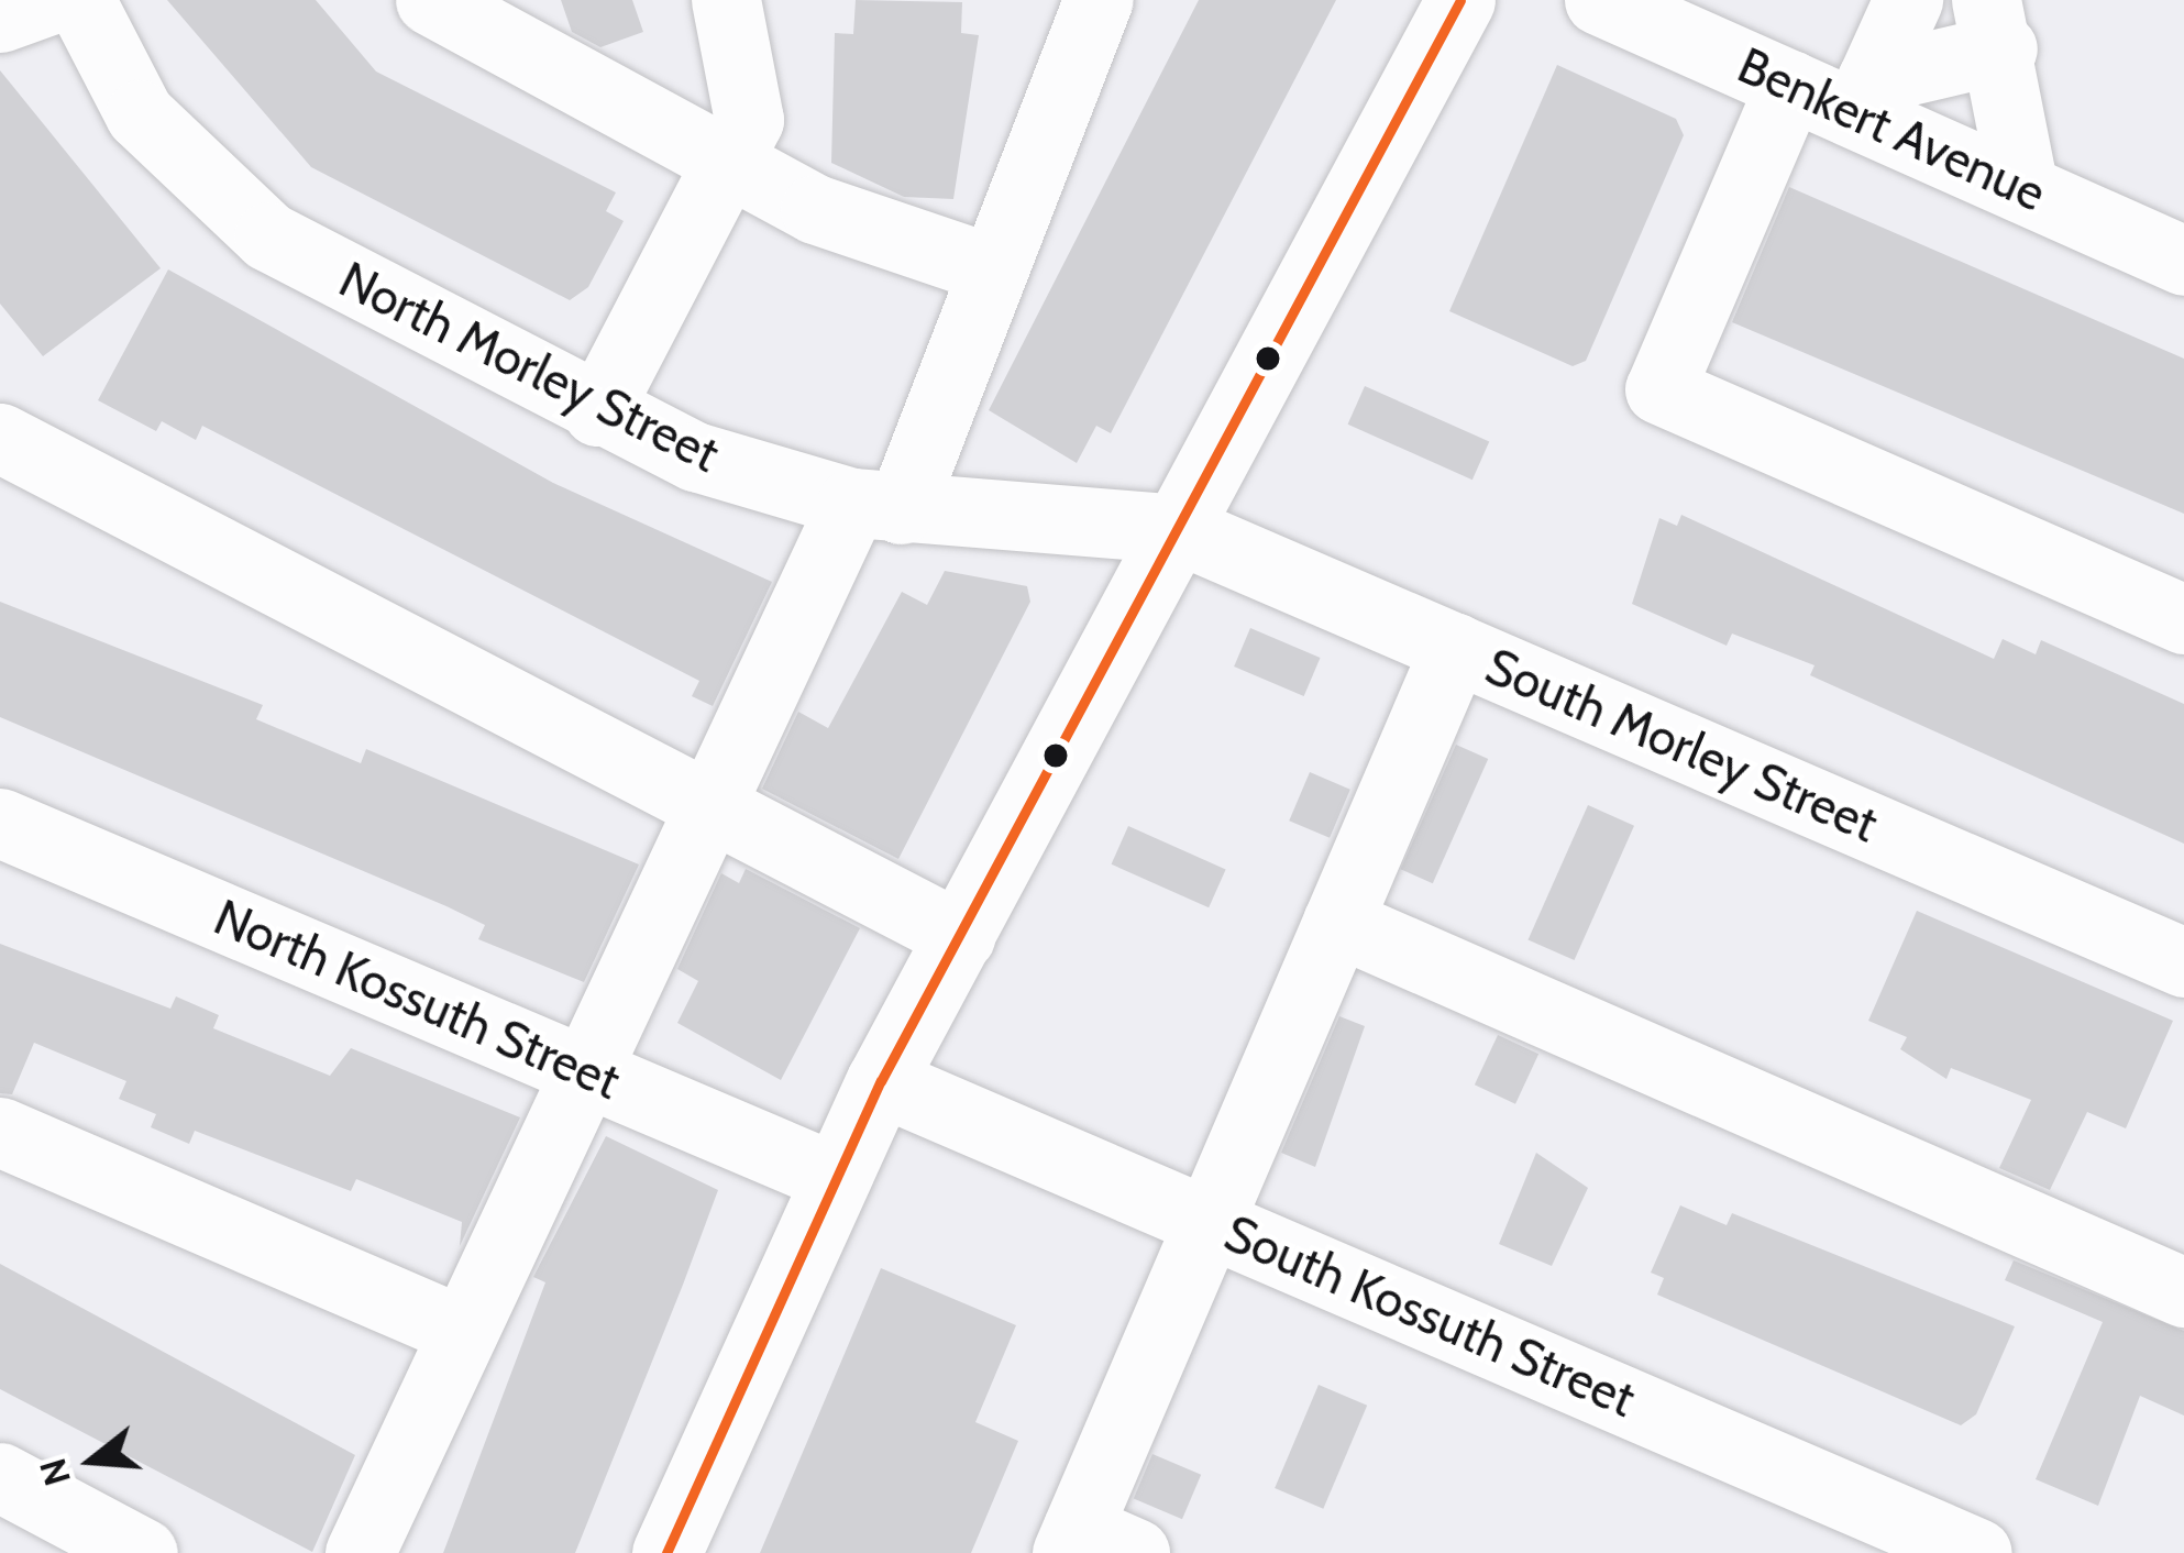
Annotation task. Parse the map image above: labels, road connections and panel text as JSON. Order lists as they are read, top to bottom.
{
  "streets": {
    "street": [
      "Benkert Avenue",
      "North Morley Street",
      "South Morley Street",
      "North Kossuth Street",
      "South Kossuth Street"
    ]
  },
  "crossings": [
    ["North Morley Street", "South Morley Street"]
  ],
  "north": "left"
}
